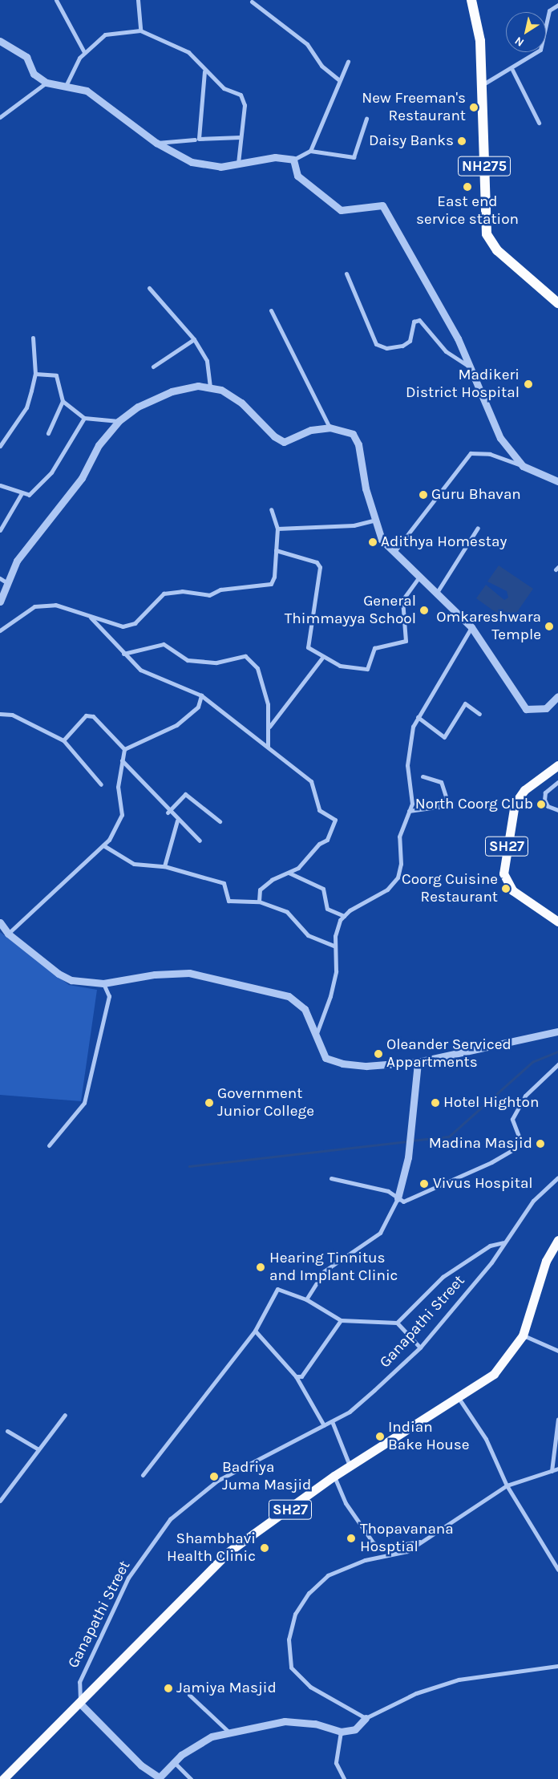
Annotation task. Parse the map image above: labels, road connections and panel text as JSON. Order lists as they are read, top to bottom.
{
  "streets": {
    "highway": ["NH275"],
    "main road": ["SH27"],
    "street": ["Ganapathi Street"]
  },
  "crossings": [
    ["SH27", "Ganapathi Street"]
  ],
  "places": [
    "New Freeman's Restaurant",
    "Daisy Banks",
    "East end service station",
    "Madikeri District Hospital",
    "Guru Bhavan",
    "Adithya Homestay",
    "General Thimmayya School",
    "Omkareshwara Temple",
    "North Coorg Club",
    "Coorg Cuisine Restaurant",
    "Oleander Serviced Appartments",
    "Government Junior College",
    "Hotel Highton",
    "Madina Masjid",
    "Vivus Hospital",
    "Hearing Tinnitus and Implant Clinic",
    "Indian Bake House",
    "Badriya Juma Masjid",
    "Thopavanana Hosptial",
    "Shambhavi Health Clinic",
    "Jamiya Masjid"
  ],
  "north": "bottom left"
}
